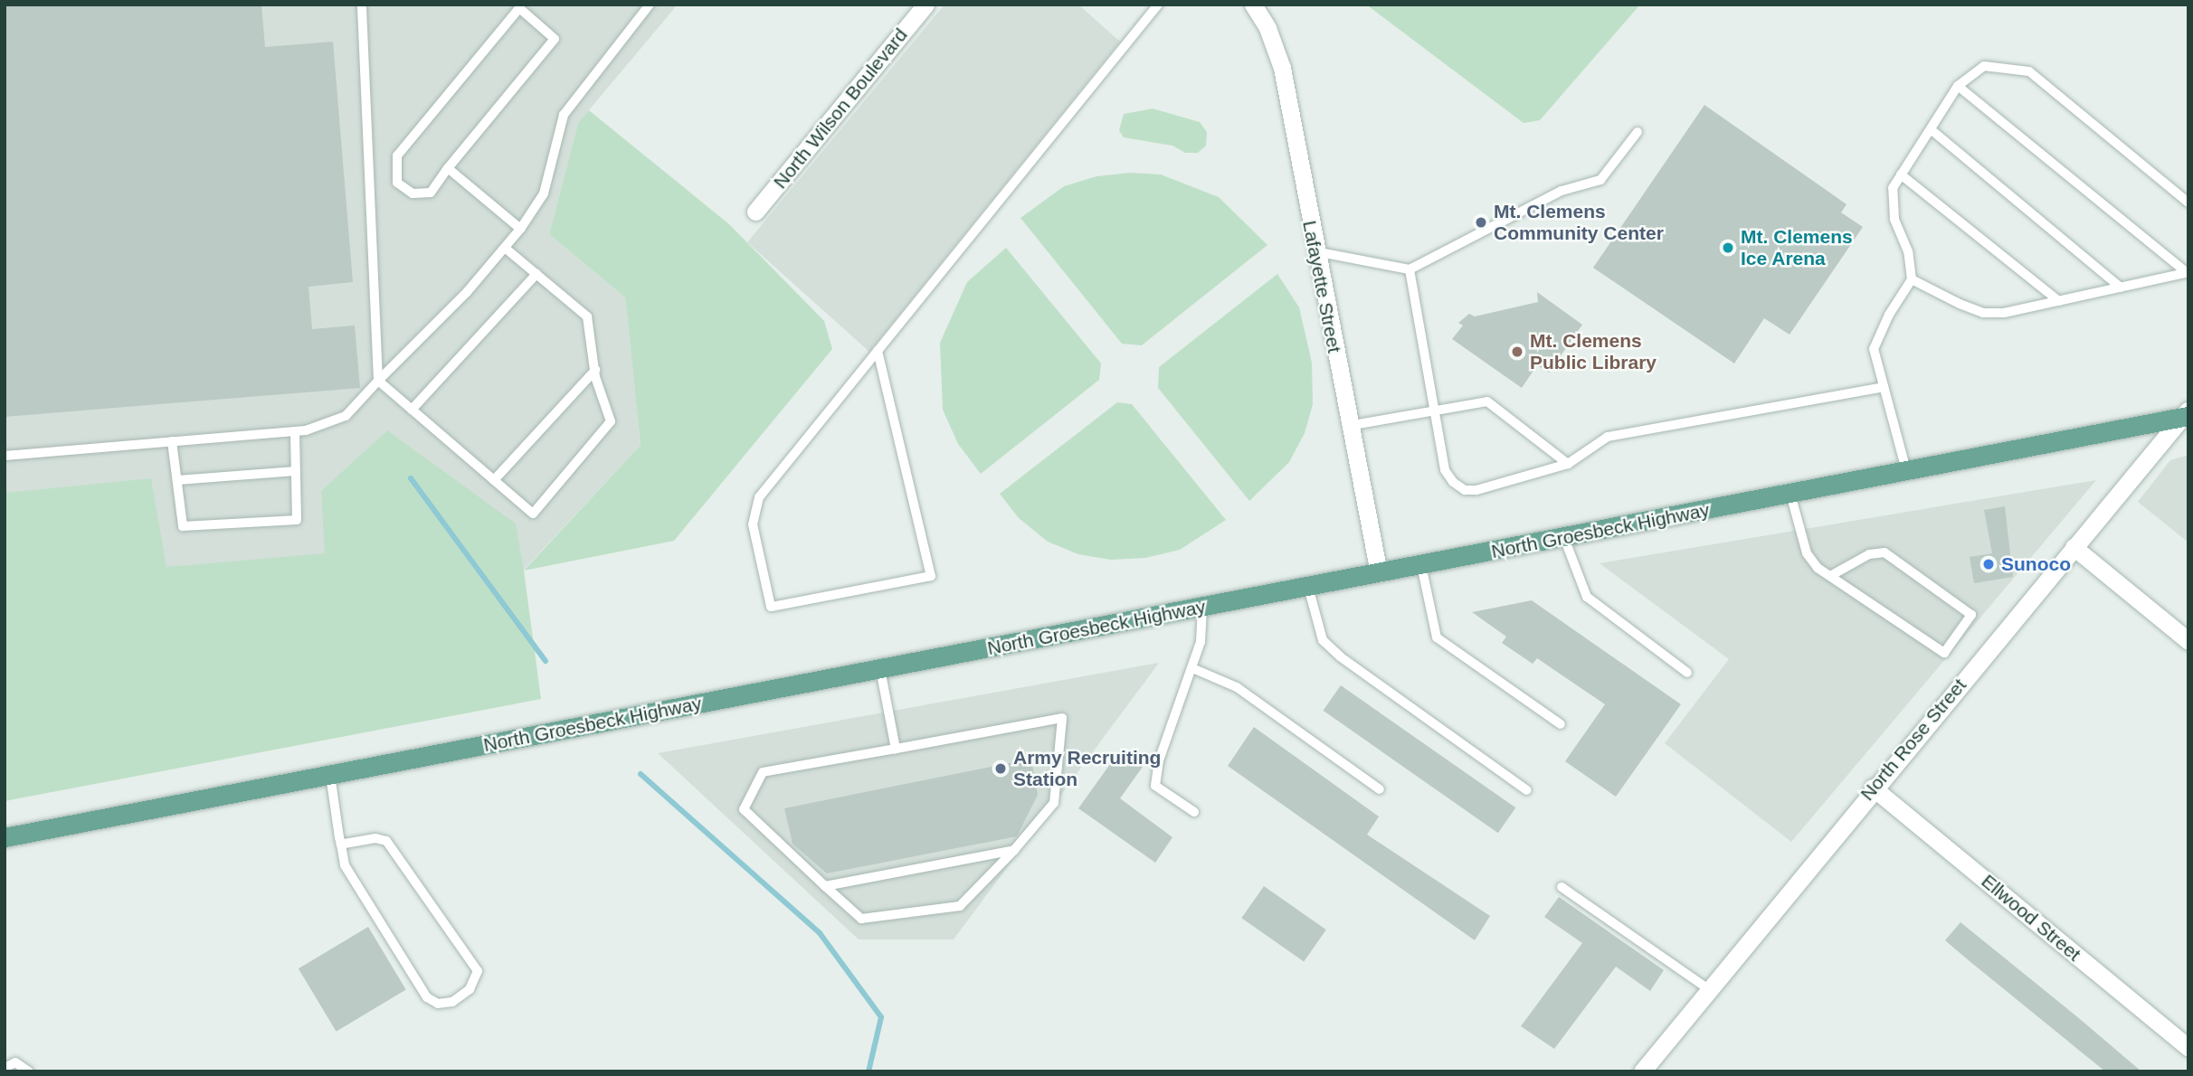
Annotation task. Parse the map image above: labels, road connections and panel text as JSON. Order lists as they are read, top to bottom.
{
  "streets": {
    "main road": ["North Groesbeck Highway"],
    "street": [
      "North Wilson Boulevard",
      "Lafayette Street",
      "North Rose Street",
      "Ellwood Street"
    ]
  },
  "crossings": [
    ["Lafayette Street", "North Groesbeck Highway"],
    ["North Groesbeck Highway", "North Rose Street"],
    ["North Rose Street", "Ellwood Street"]
  ],
  "places": [
    "Mt. Clemens Community Center",
    "Mt. Clemens Ice Arena",
    "Mt. Clemens Public Library",
    "Sunoco",
    "Army Recruiting Station"
  ]
}
